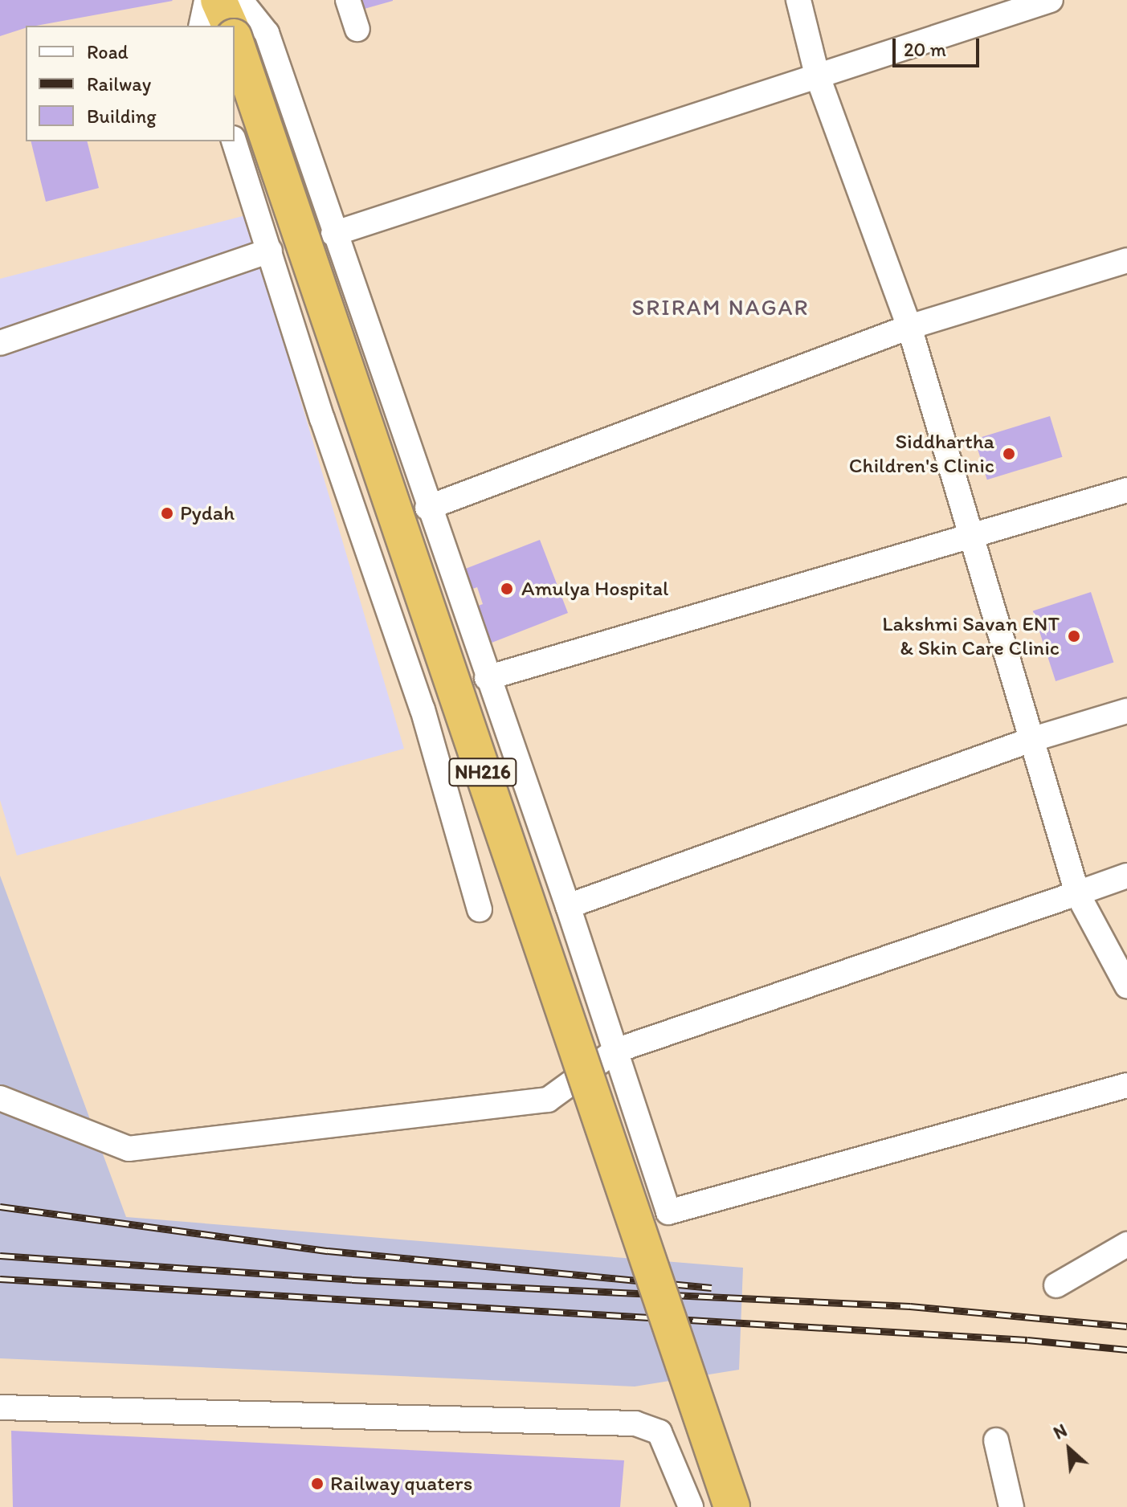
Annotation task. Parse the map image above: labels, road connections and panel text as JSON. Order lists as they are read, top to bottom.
{
  "streets": {
    "highway": ["NH216"]
  },
  "districts": ["SRIRAM NAGAR"],
  "places": [
    "Siddhartha Children's Clinic",
    "Pydah",
    "Amulya Hospital",
    "Lakshmi Savan ENT & Skin Care Clinic",
    "Railway quaters"
  ],
  "legend": ["Road", "Railway", "Building"],
  "scale_bar": "20 m",
  "north": "top left"
}
